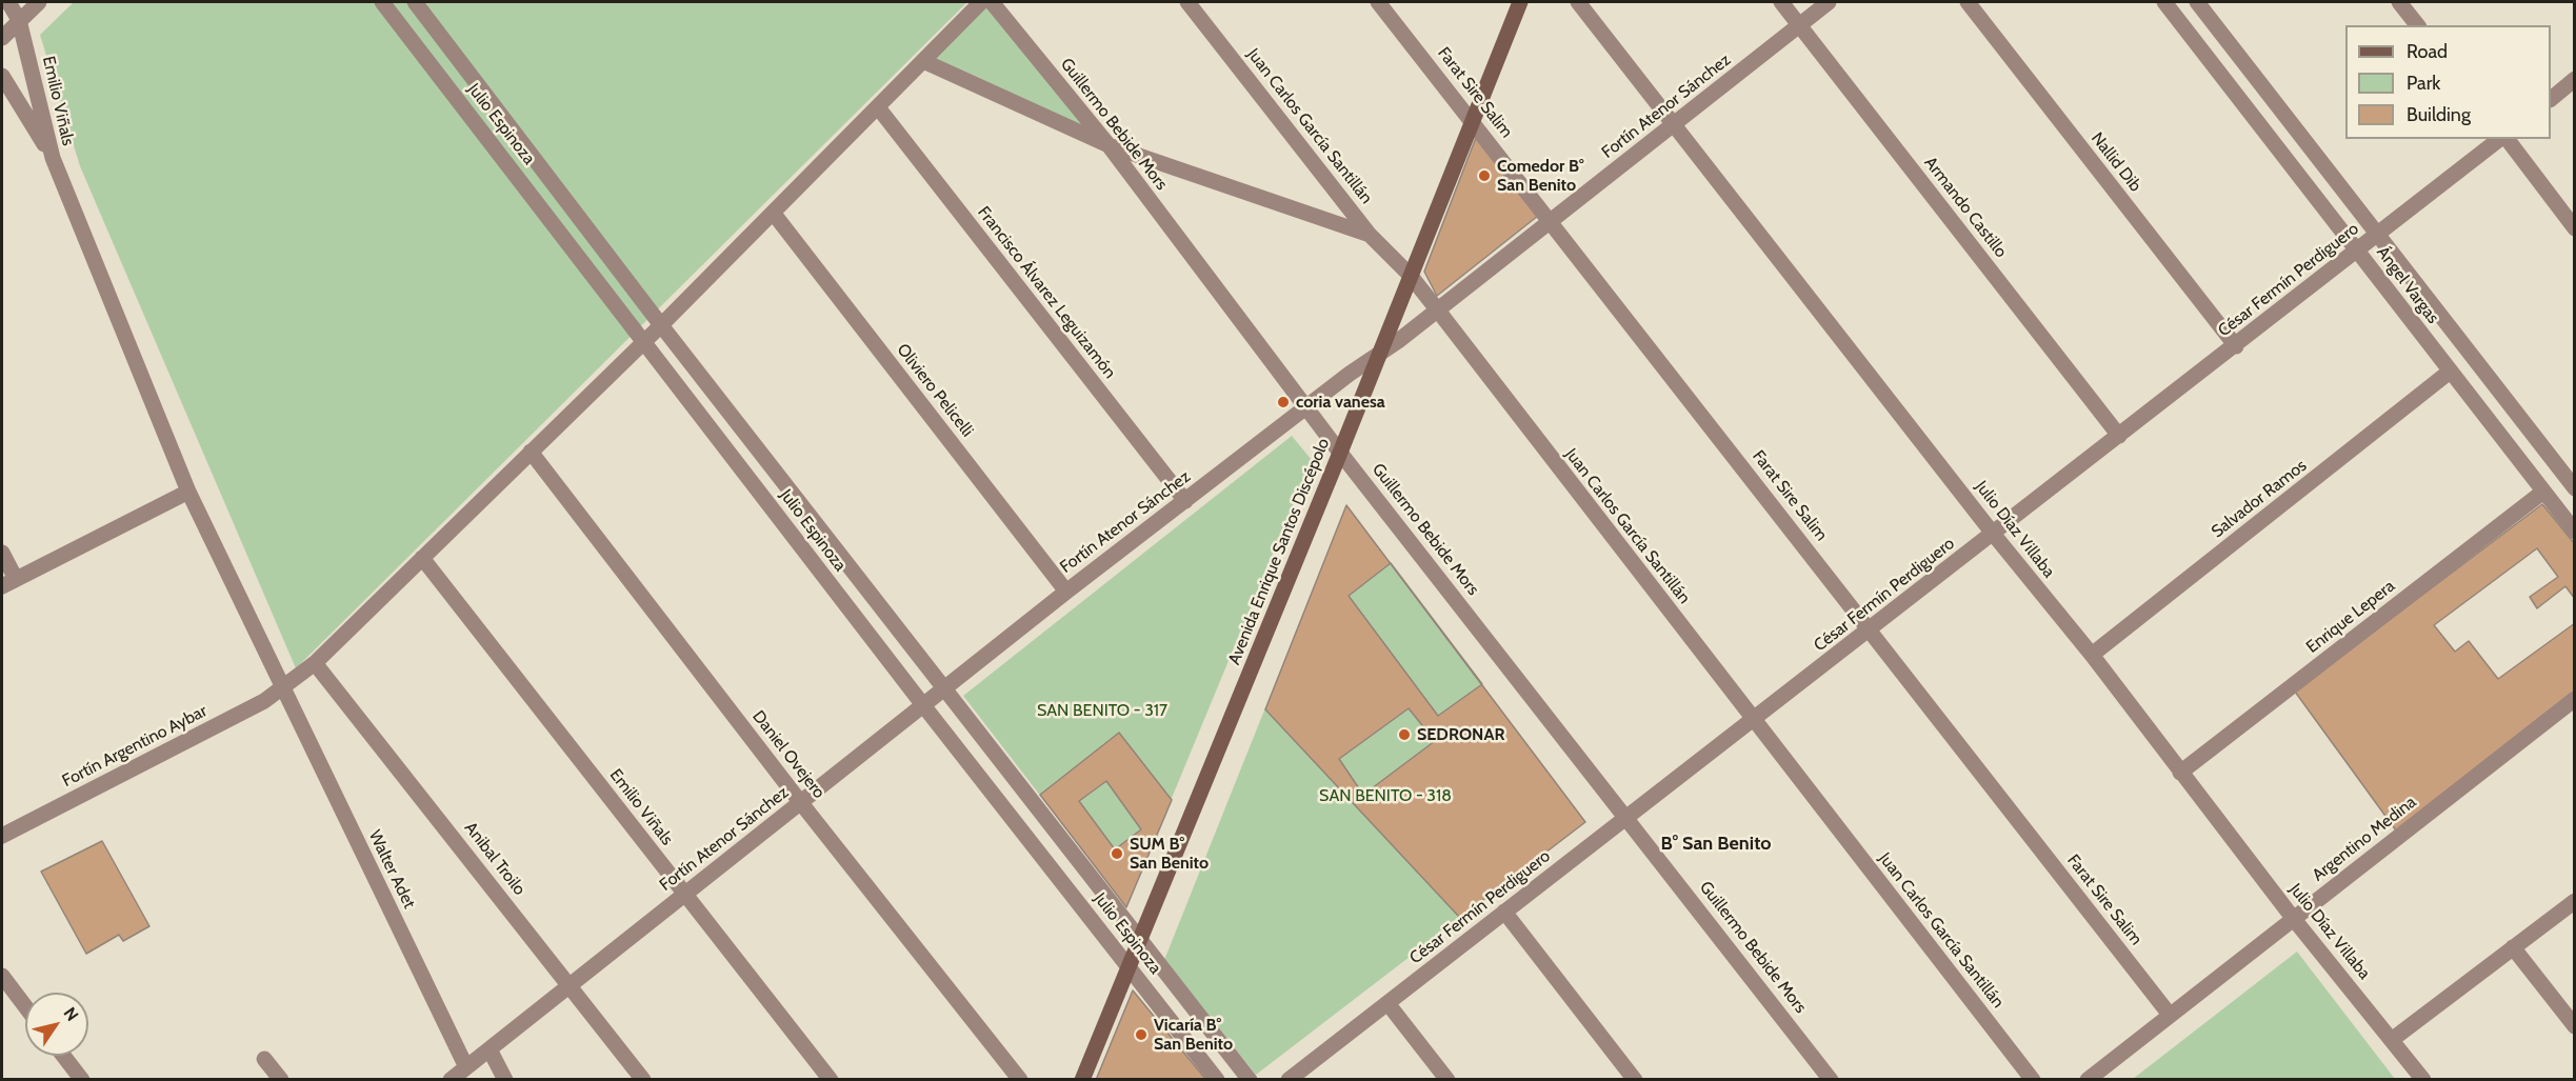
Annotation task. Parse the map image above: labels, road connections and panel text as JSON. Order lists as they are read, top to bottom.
{
  "streets": {
    "main road": ["Avenida Enrique Santos Discépolo"],
    "street": [
      "Farat Sire Salim",
      "Emilio Viñals",
      "Fortín Atenor Sánchez",
      "Julio Espinoza",
      "Guillermo Bebide Mors",
      "Juan Carlos García Santillán",
      "Nallid Dib",
      "Armando Castillo",
      "César Fermín Perdiguero",
      "Ángel Vargas",
      "Francisco Álvarez Leguizamón",
      "Oliviero Pelicelli",
      "Salvador Ramos",
      "Julio Díaz Villaba",
      "Enrique Lepera",
      "Fortín Argentino Aybar",
      "Daniel Ovejero",
      "Argentino Medina",
      "Anibal Troilo",
      "Walter Adet"
    ]
  },
  "crossings": [
    ["Farat Sire Salim", "Fortín Atenor Sánchez"],
    ["Farat Sire Salim", "César Fermín Perdiguero"],
    ["Farat Sire Salim", "Avenida Enrique Santos Discépolo"],
    ["Farat Sire Salim", "Argentino Medina"],
    ["Emilio Viñals", "Fortín Atenor Sánchez"],
    ["Emilio Viñals", "Fortín Argentino Aybar"],
    ["Emilio Viñals", "Walter Adet"],
    ["Fortín Atenor Sánchez", "Julio Espinoza"],
    ["Fortín Atenor Sánchez", "Guillermo Bebide Mors"],
    ["Fortín Atenor Sánchez", "Juan Carlos García Santillán"],
    ["Fortín Atenor Sánchez", "Armando Castillo"],
    ["Fortín Atenor Sánchez", "Francisco Álvarez Leguizamón"],
    ["Fortín Atenor Sánchez", "Oliviero Pelicelli"],
    ["Fortín Atenor Sánchez", "Julio Díaz Villaba"],
    ["Fortín Atenor Sánchez", "Avenida Enrique Santos Discépolo"],
    ["Fortín Atenor Sánchez", "Daniel Ovejero"],
    ["Fortín Atenor Sánchez", "Anibal Troilo"],
    ["Fortín Atenor Sánchez", "Walter Adet"],
    ["Julio Espinoza", "Avenida Enrique Santos Discépolo"],
    ["Julio Espinoza", "Fortín Argentino Aybar"],
    ["Guillermo Bebide Mors", "César Fermín Perdiguero"],
    ["Guillermo Bebide Mors", "Avenida Enrique Santos Discépolo"],
    ["Juan Carlos García Santillán", "César Fermín Perdiguero"],
    ["Juan Carlos García Santillán", "Avenida Enrique Santos Discépolo"],
    ["Nallid Dib", "César Fermín Perdiguero"],
    ["Armando Castillo", "César Fermín Perdiguero"],
    ["César Fermín Perdiguero", "Ángel Vargas"],
    ["César Fermín Perdiguero", "Julio Díaz Villaba"],
    ["Ángel Vargas", "Salvador Ramos"],
    ["Ángel Vargas", "Enrique Lepera"],
    ["Francisco Álvarez Leguizamón", "Fortín Argentino Aybar"],
    ["Oliviero Pelicelli", "Fortín Argentino Aybar"],
    ["Salvador Ramos", "Julio Díaz Villaba"],
    ["Julio Díaz Villaba", "Enrique Lepera"],
    ["Julio Díaz Villaba", "Argentino Medina"],
    ["Fortín Argentino Aybar", "Daniel Ovejero"],
    ["Fortín Argentino Aybar", "Anibal Troilo"],
    ["Fortín Argentino Aybar", "Walter Adet"]
  ],
  "districts": ["B° San Benito"],
  "parks": ["SAN BENITO - 317", "SAN BENITO - 318"],
  "places": [
    "Comedor B° San Benito",
    "coria vanesa",
    "SEDRONAR",
    "SUM B° San Benito",
    "Vicaría B° San Benito"
  ],
  "legend": ["Road", "Park", "Building"],
  "north": "top right"
}
